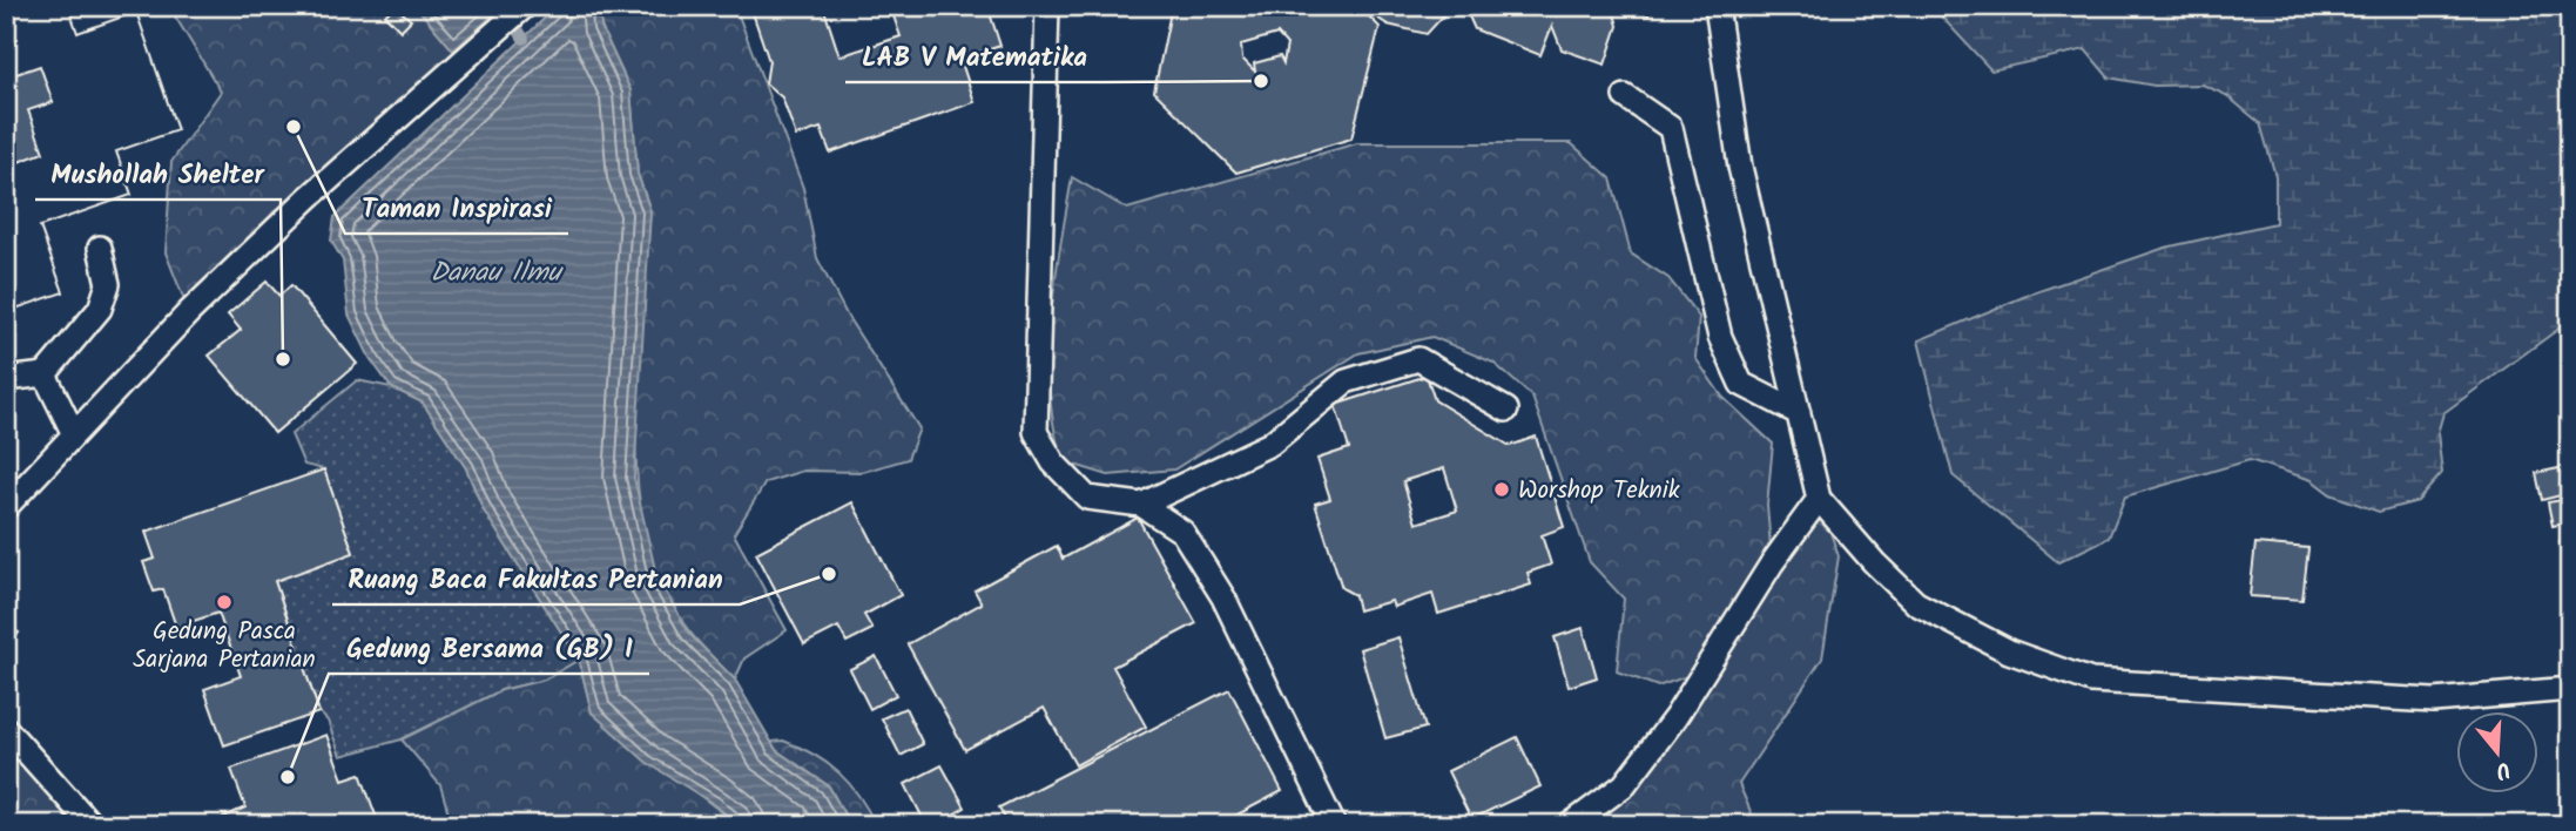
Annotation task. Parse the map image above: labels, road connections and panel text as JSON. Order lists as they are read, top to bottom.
{
  "water": ["Danau Ilmu"],
  "places": [
    "LAB V Matematika",
    "Taman Inspirasi",
    "Mushollah Shelter",
    "Worshop Teknik",
    "Ruang Baca Fakultas Pertanian",
    "Gedung Pasca Sarjana Pertanian",
    "Gedung Bersama (GB) I"
  ],
  "north": "bottom"
}
